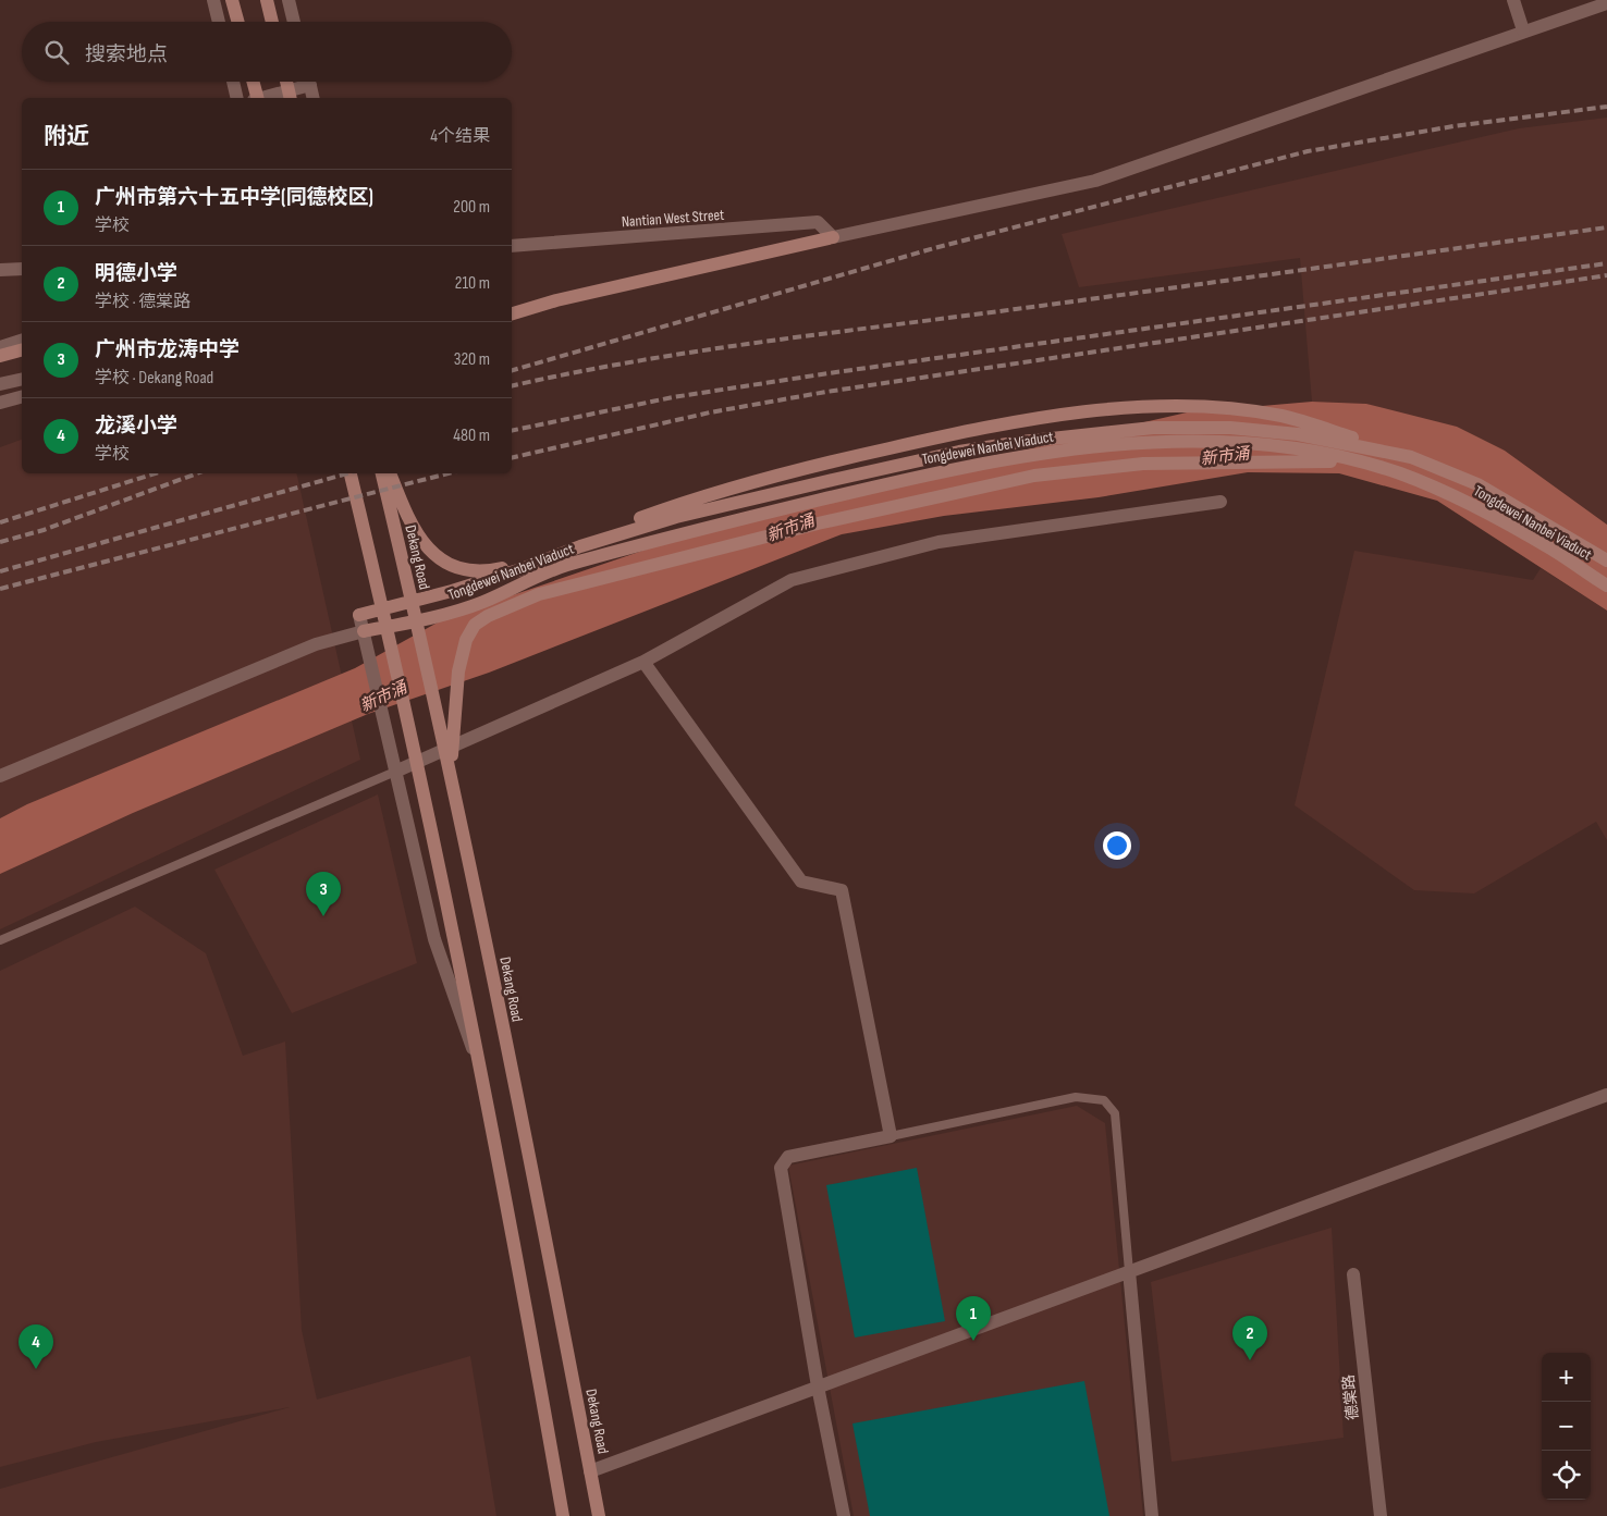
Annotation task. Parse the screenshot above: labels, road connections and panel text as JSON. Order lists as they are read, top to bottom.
{
  "streets": {
    "main road": ["Tongdewei Nanbei Viaduct", "Dekang Road"],
    "street": ["Nantian West Street", "德棠路"]
  },
  "water": ["新市涌"],
  "page": {
    "search": "搜索地点",
    "heading": ["附近", "4个结果"],
    "list": [
      {
        "mark": "1",
        "name": "广州市第六十五中学(同德校区)",
        "note": "学校",
        "value": "200 m"
      },
      {
        "mark": "2",
        "name": "明德小学",
        "note": "学校 · 德棠路",
        "value": "210 m"
      },
      {
        "mark": "3",
        "name": "广州市龙涛中学",
        "note": "学校 · Dekang Road",
        "value": "320 m"
      },
      {
        "mark": "4",
        "name": "龙溪小学",
        "note": "学校",
        "value": "480 m"
      }
    ],
    "pins": [
      "3",
      "1",
      "2",
      "4"
    ],
    "map_buttons": ["+", "−"]
  }
}
